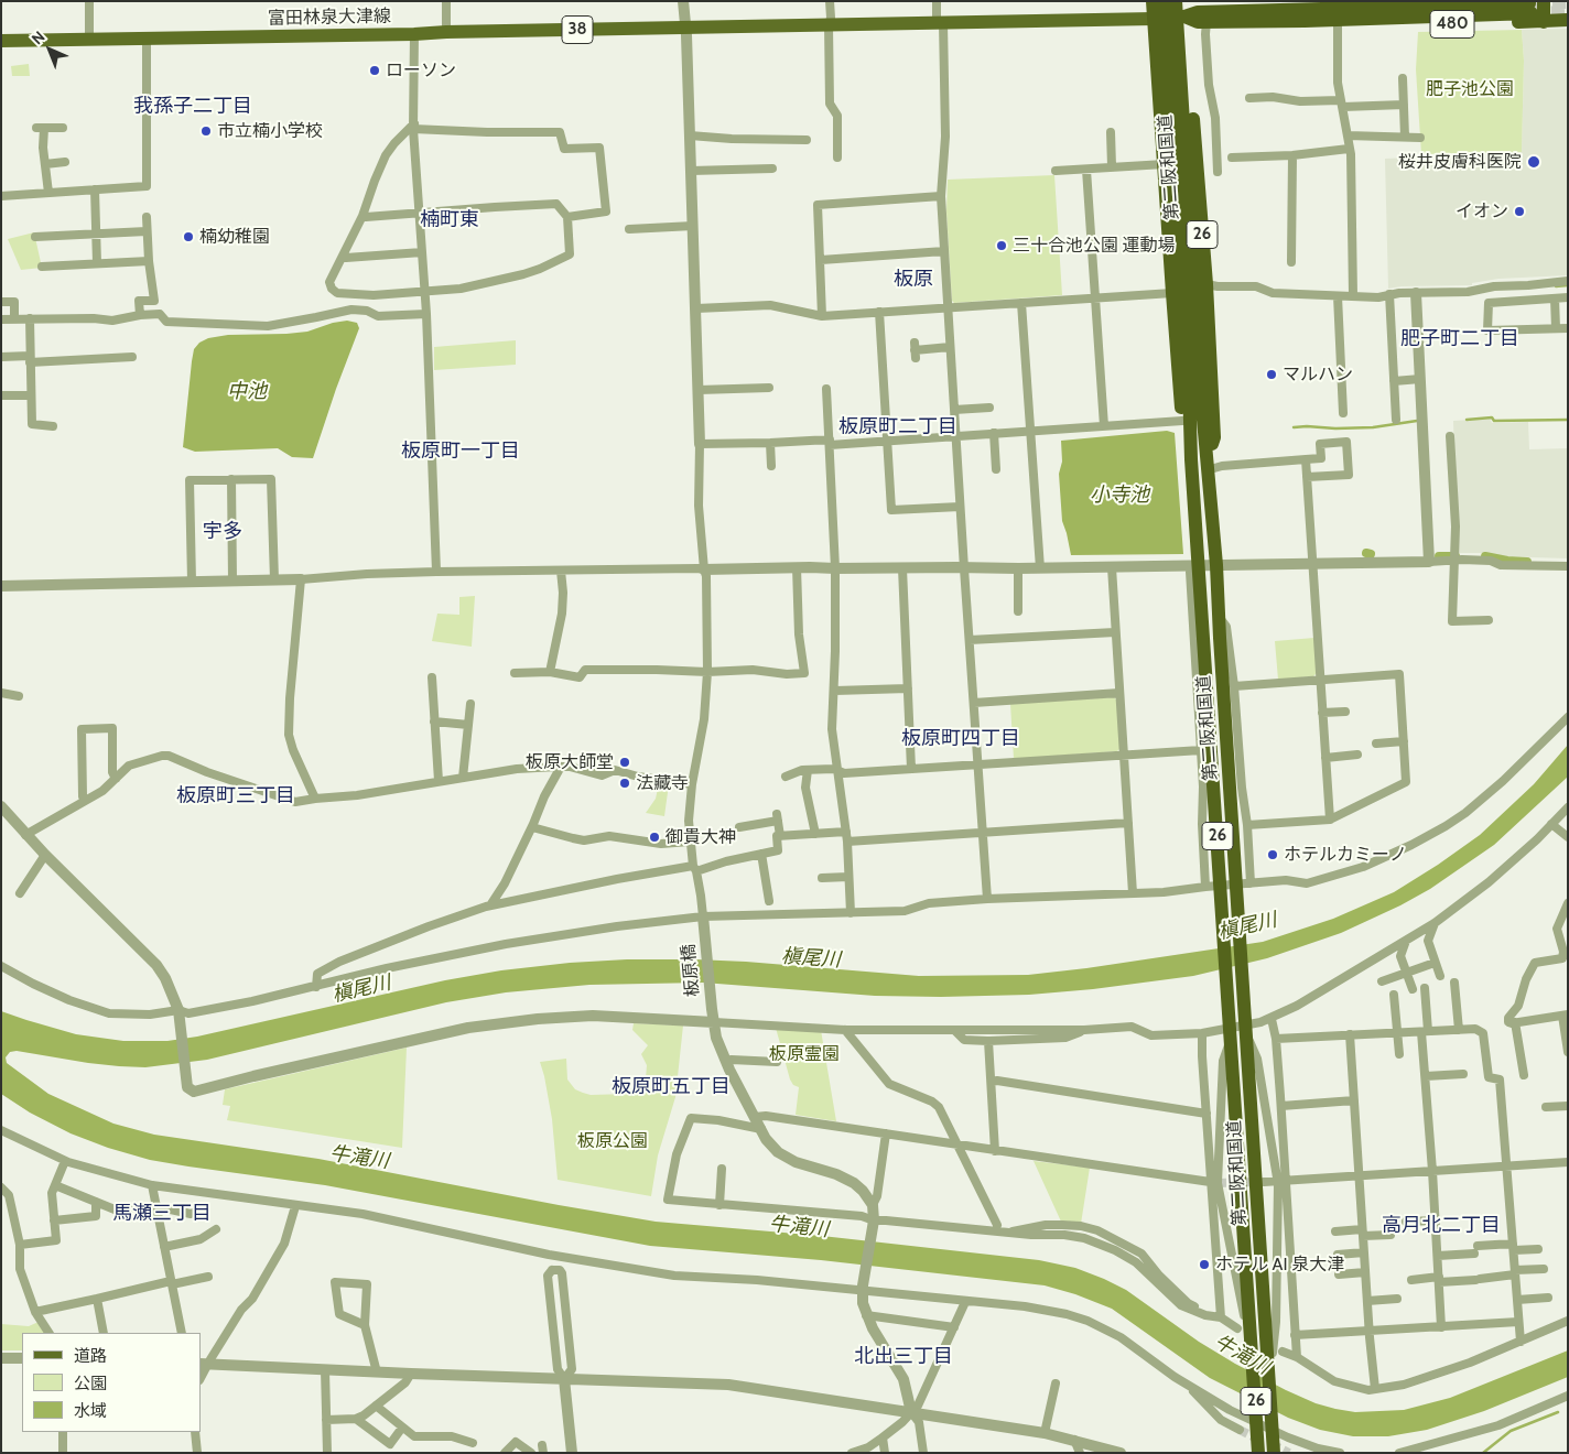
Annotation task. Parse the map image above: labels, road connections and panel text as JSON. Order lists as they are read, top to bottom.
{
  "streets": {
    "highway": ["480", "第二阪和国道", "26"],
    "main road": ["富田林泉大津線", "38"],
    "street": ["板原橋"]
  },
  "crossings": [
    ["富田林泉大津線", "480"],
    ["富田林泉大津線", "第二阪和国道"],
    ["480", "第二阪和国道"],
    ["480", "26"],
    ["第二阪和国道", "26"]
  ],
  "districts": [
    "我孫子二丁目",
    "楠町東",
    "板原",
    "肥子町二丁目",
    "板原町二丁目",
    "板原町一丁目",
    "宇多",
    "板原町四丁目",
    "板原町三丁目",
    "板原町五丁目",
    "馬瀬三丁目",
    "高月北二丁目",
    "北出三丁目"
  ],
  "water": [
    "中池",
    "小寺池",
    "槇尾川",
    "牛滝川"
  ],
  "parks": ["肥子池公園", "板原霊園", "板原公園"],
  "places": [
    "ローソン",
    "市立楠小学校",
    "桜井皮膚科医院",
    "イオン",
    "楠幼稚園",
    "三十合池公園 運動場",
    "マルハン",
    "板原大師堂",
    "法藏寺",
    "御貴大神",
    "ホテルカミーノ",
    "ホテル AI 泉大津"
  ],
  "legend": ["道路", "公園", "水域"],
  "north": "top left"
}
